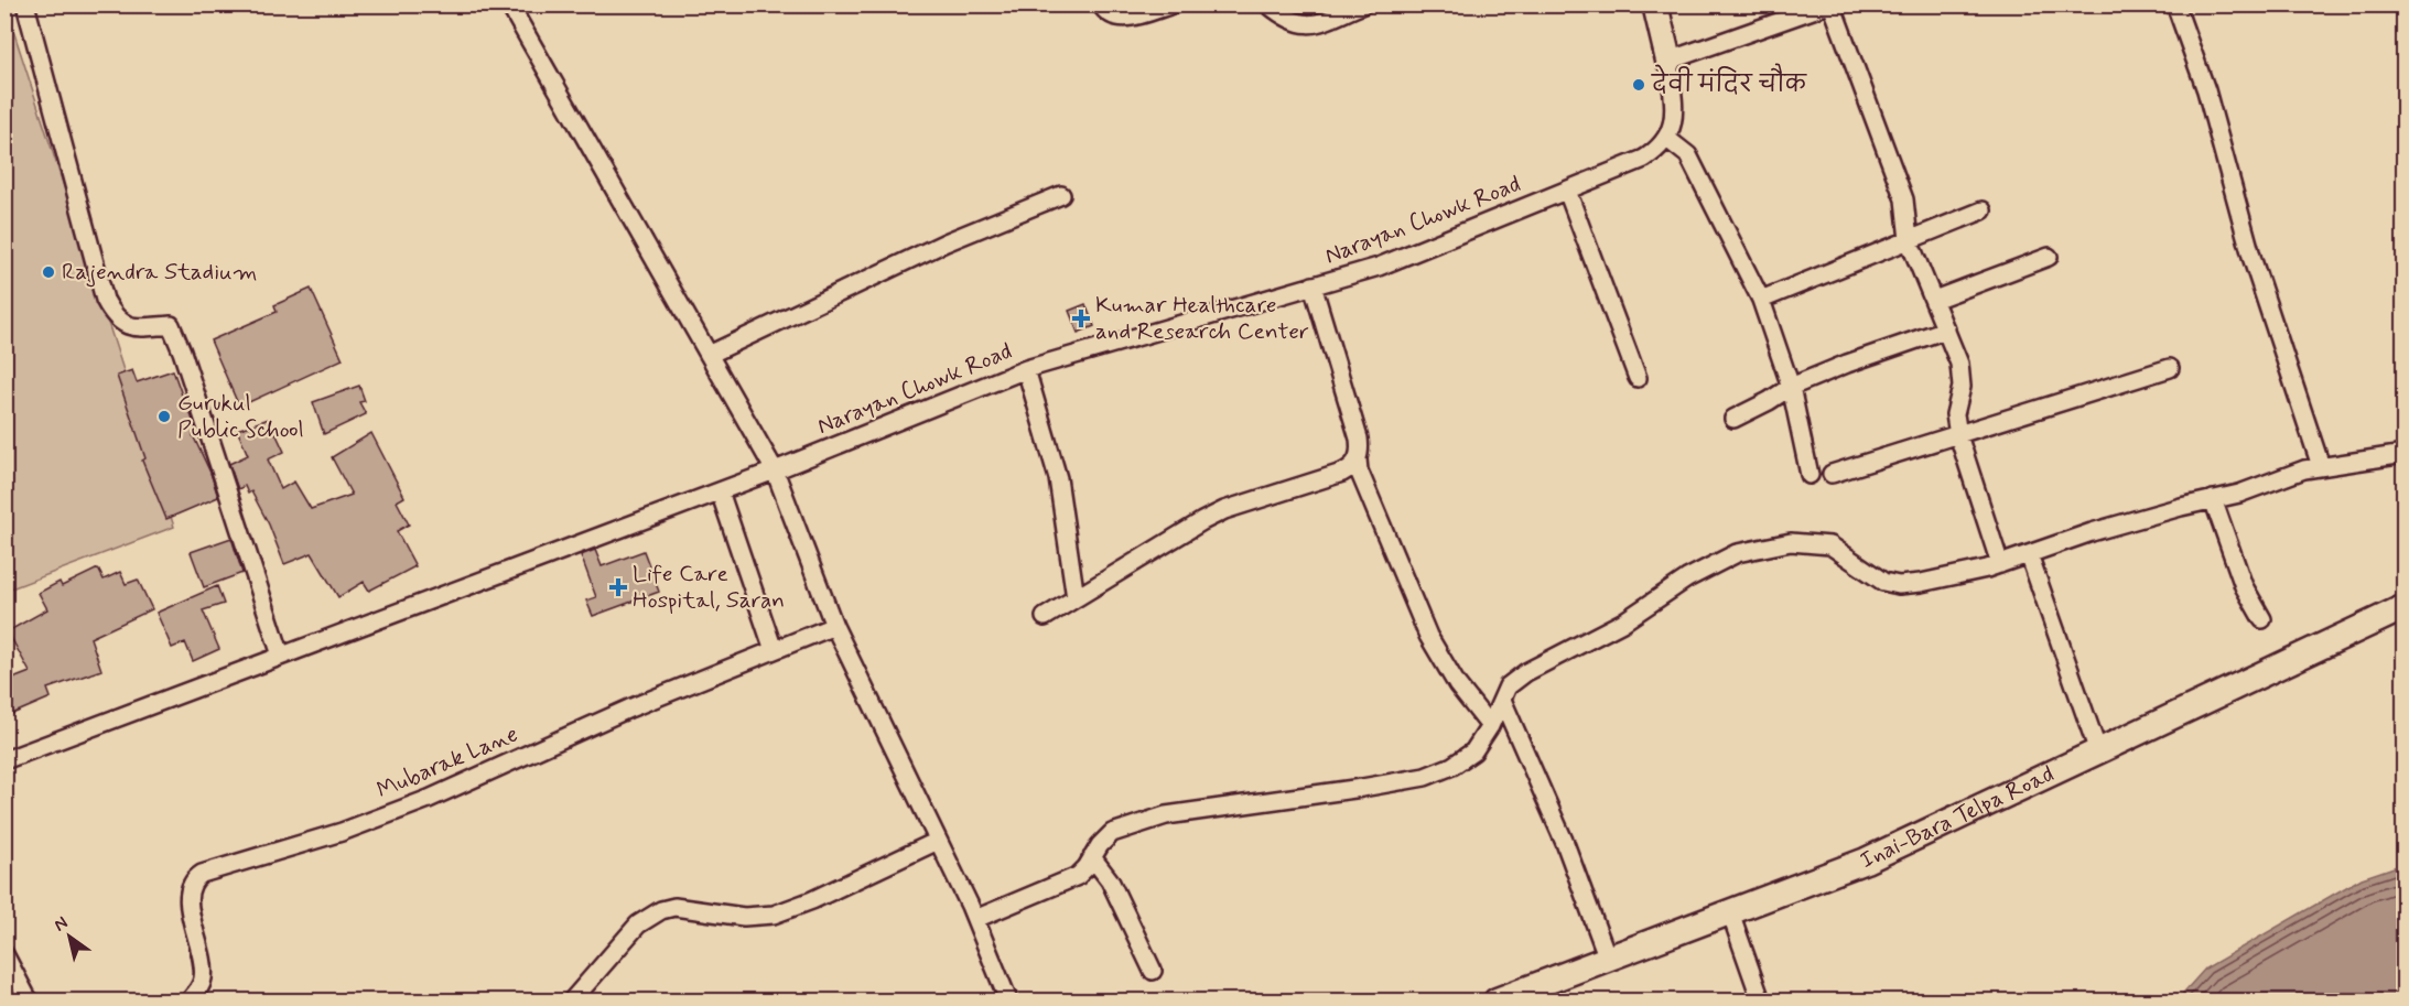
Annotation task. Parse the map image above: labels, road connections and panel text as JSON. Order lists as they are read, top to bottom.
{
  "streets": {
    "street": ["Narayan Chowk Road", "Mubarak Lane", "Inai-Bara Telpa Road"]
  },
  "places": {
    "other": ["देवी मंदिर चौक", "Rajendra Stadium", "Gurukul Public School"],
    "health": ["Kumar Healthcare and Research Center", "Life Care Hospital, Saran"]
  },
  "north": "top left"
}
